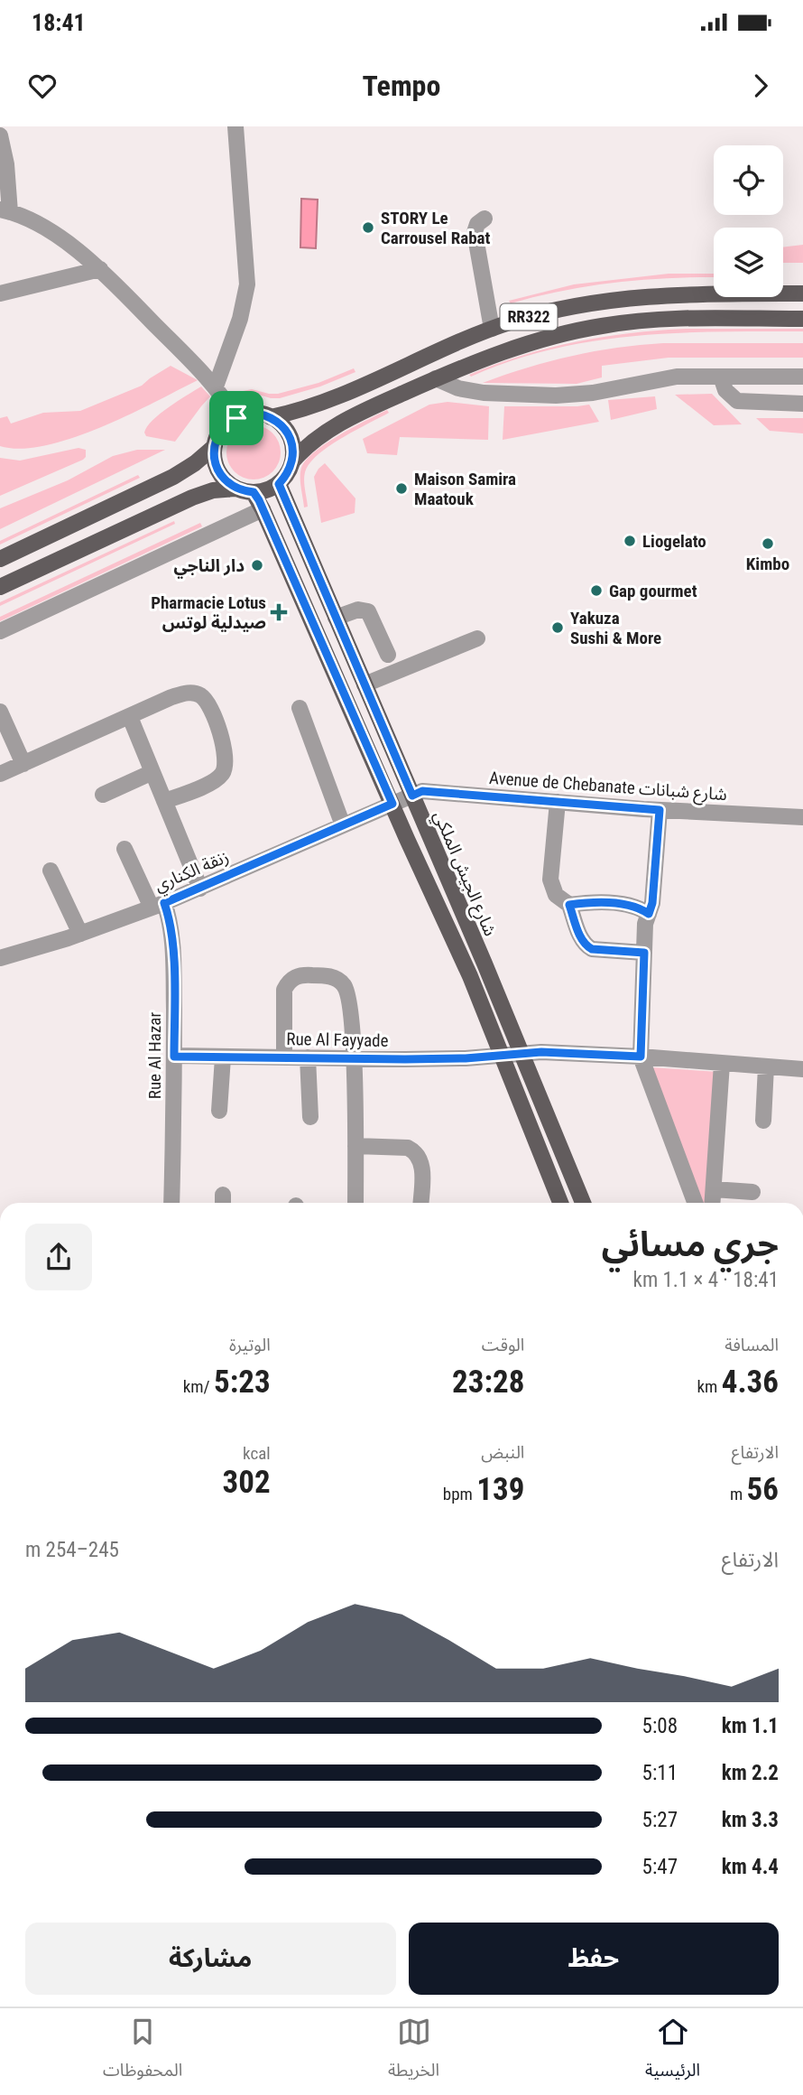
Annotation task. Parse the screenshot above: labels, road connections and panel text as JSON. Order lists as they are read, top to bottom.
{
  "streets": {
    "main road": ["RR322", "شارع الجيش الملكي"],
    "street": [
      "Avenue de Chebanate شارع شبانات",
      "زنقة الكناري",
      "Rue Al Fayyade",
      "Rue Al Hazar"
    ]
  },
  "crossings": [
    ["RR322", "شارع الجيش الملكي"],
    ["Avenue de Chebanate شارع شبانات", "زنقة الكناري"],
    ["Avenue de Chebanate شارع شبانات", "شارع الجيش الملكي"],
    ["زنقة الكناري", "Rue Al Hazar"],
    ["شارع الجيش الملكي", "Rue Al Fayyade"],
    ["Rue Al Fayyade", "Rue Al Hazar"]
  ],
  "places": {
    "other": [
      "STORY Le Carrousel Rabat",
      "Maison Samira Maatouk",
      "Liogelato",
      "Kimbo",
      "دار الناجي",
      "Gap gourmet",
      "Yakuza Sushi & More"
    ],
    "health": ["Pharmacie Lotus صيدلية لوتس"]
  },
  "page": {
    "status": "18:41",
    "header": "Tempo",
    "heading": ["جري مسائي", "18:41 · 4 × 1.1 km"],
    "stats": [
      ["المسافة", "4.36 km"],
      ["الوقت", "23:28"],
      ["الوتيرة", "5:23 /km"],
      ["الارتفاع", "56 m"],
      ["النبض", "139 bpm"],
      ["kcal", "302"]
    ],
    "chart": ["الارتفاع", "245–254 m"],
    "list": [
      {
        "name": "1.1 km",
        "note": "5:08"
      },
      {
        "name": "2.2 km",
        "note": "5:11"
      },
      {
        "name": "3.3 km",
        "note": "5:27"
      },
      {
        "name": "4.4 km",
        "note": "5:47"
      }
    ],
    "buttons": ["حفظ", "مشاركة"],
    "tabs": ["الرئيسية", "الخريطة", "المحفوظات"]
  }
}
